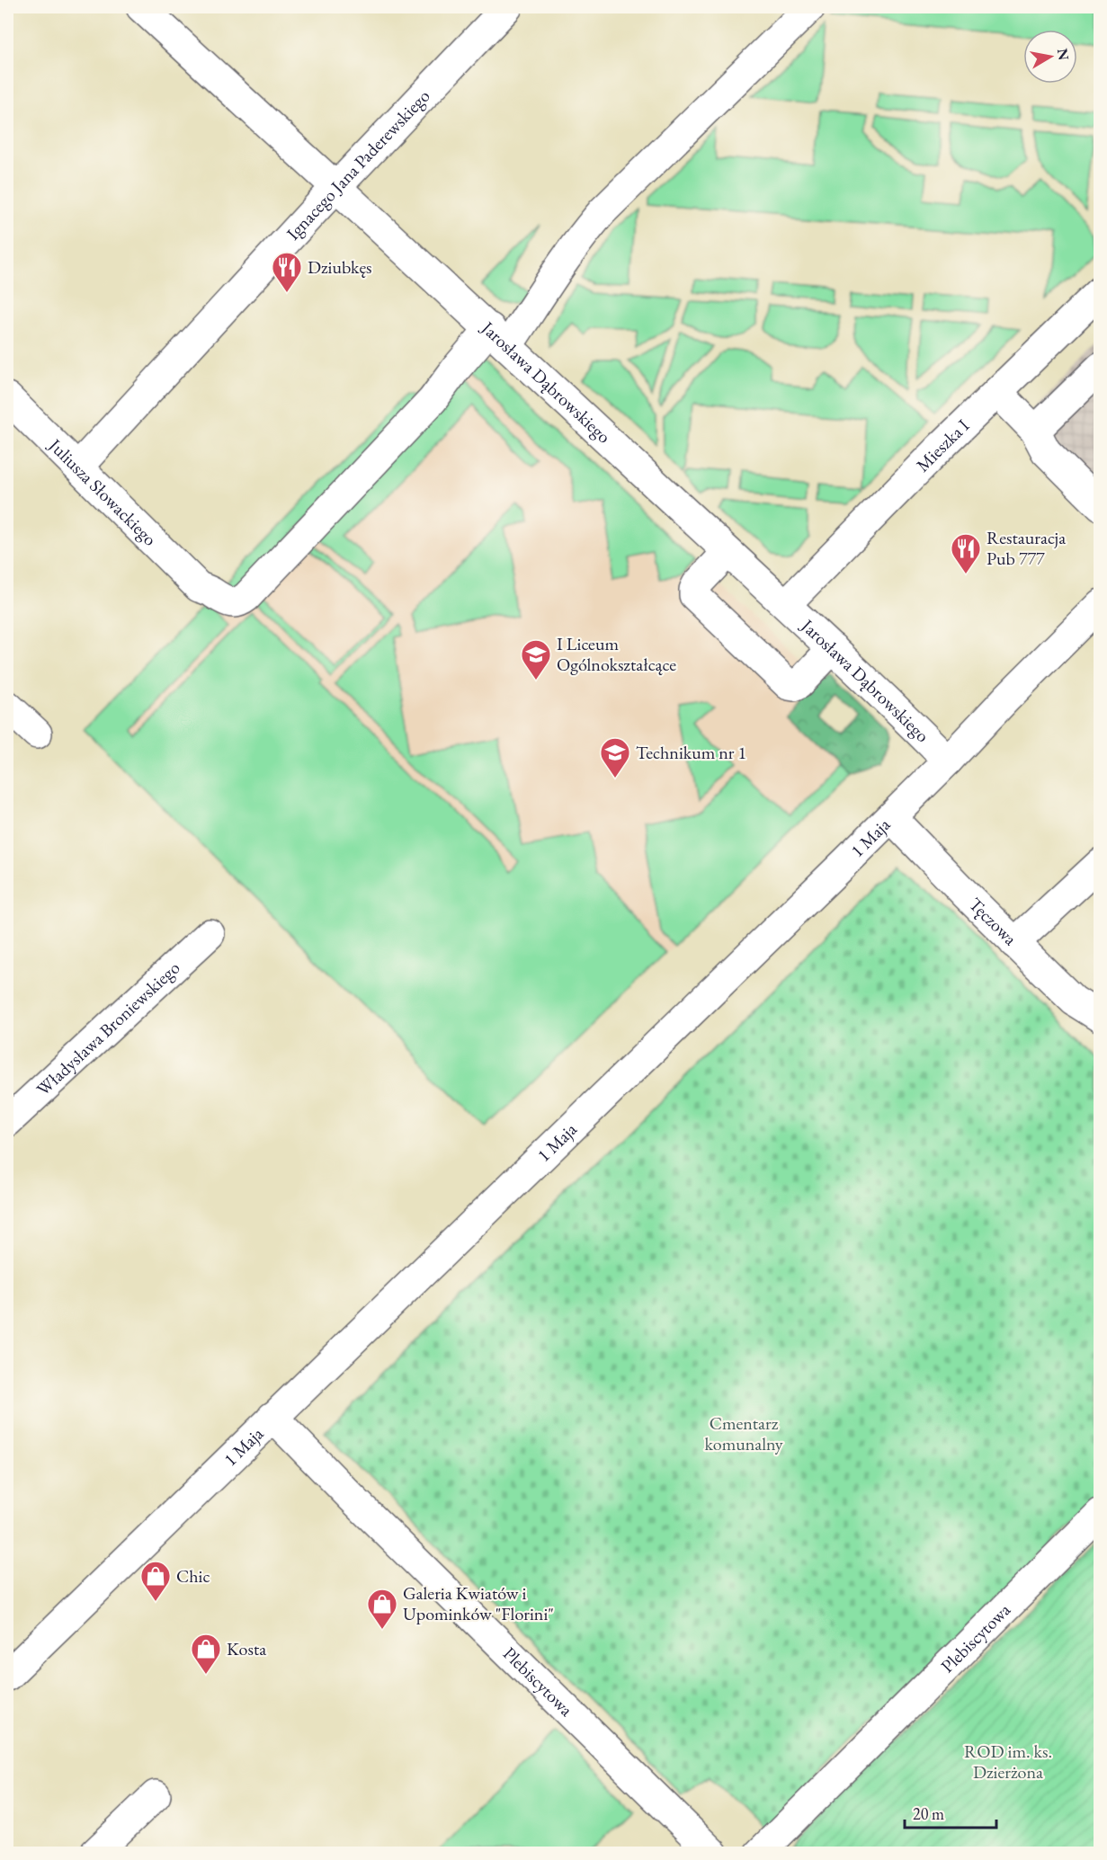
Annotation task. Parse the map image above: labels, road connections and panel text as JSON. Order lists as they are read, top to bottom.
{
  "streets": {
    "street": [
      "Ignacego Jana Paderewskiego",
      "Jarosława Dąbrowskiego",
      "Mieszka I",
      "Juliusza Słowackiego",
      "1 Maja",
      "Tęczowa",
      "Władysława Broniewskiego",
      "Plebiscytowa"
    ]
  },
  "crossings": [
    ["Ignacego Jana Paderewskiego", "Jarosława Dąbrowskiego"],
    ["Ignacego Jana Paderewskiego", "Juliusza Słowackiego"],
    ["Jarosława Dąbrowskiego", "Mieszka I"],
    ["Jarosława Dąbrowskiego", "Juliusza Słowackiego"],
    ["Jarosława Dąbrowskiego", "1 Maja"],
    ["1 Maja", "Tęczowa"],
    ["1 Maja", "Plebiscytowa"]
  ],
  "parks": ["Cmentarz komunalny", "ROD im. ks. Dzierżona"],
  "places": {
    "restaurant": ["Dziubkęs", "Restauracja Pub 777"],
    "school or university": ["I Liceum Ogólnokształcące", "Technikum nr 1"],
    "shop": ["Chic", "Galeria Kwiatów i Upominków \"Florini\"", "Kosta"]
  },
  "scale_bar": "20 m",
  "north": "right"
}
